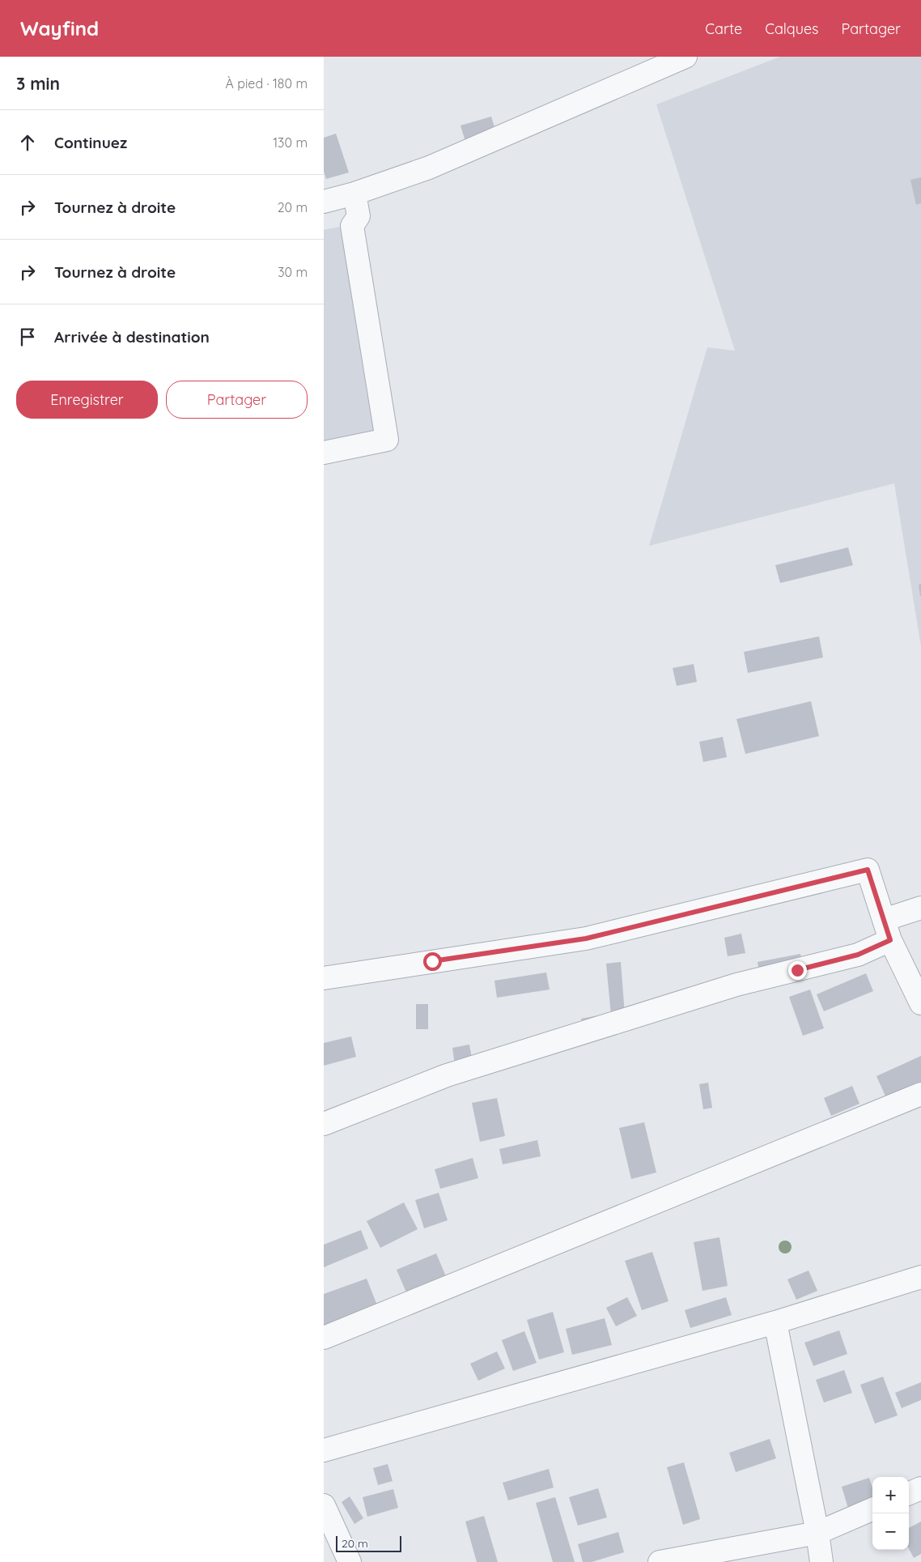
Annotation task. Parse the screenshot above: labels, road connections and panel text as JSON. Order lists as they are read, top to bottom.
{
  "scale_bar": "20 m",
  "page": {
    "header": "Wayfind",
    "nav": ["Carte", "Calques", "Partager"],
    "heading": ["3 min", "À pied · 180 m"],
    "list": [
      ["Continuez", "130 m"],
      ["Tournez à droite", "20 m"],
      ["Tournez à droite", "30 m"],
      "Arrivée à destination"
    ],
    "buttons": ["Enregistrer", "Partager"],
    "map_buttons": ["+", "−"],
    "scale": "20 m"
  }
}
